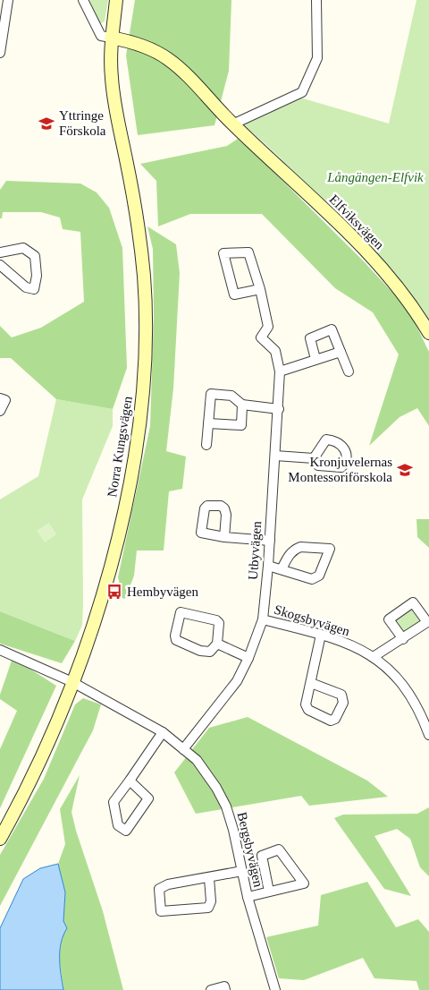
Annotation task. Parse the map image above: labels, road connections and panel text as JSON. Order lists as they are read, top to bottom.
{
  "streets": {
    "main road": ["Elfviksvägen", "Norra Kungsvägen"],
    "street": ["Utbyvägen", "Skogsbyvägen", "Bergsbyvägen"]
  },
  "crossings": [
    ["Elfviksvägen", "Norra Kungsvägen"],
    ["Norra Kungsvägen", "Bergsbyvägen"],
    ["Utbyvägen", "Skogsbyvägen"],
    ["Utbyvägen", "Bergsbyvägen"]
  ],
  "parks": ["Långängen-Elfvik"],
  "places": {
    "school or university": ["Yttringe Förskola", "Kronjuvelernas Montessoriförskola"],
    "bus stop": ["Hembyvägen"]
  }
}
